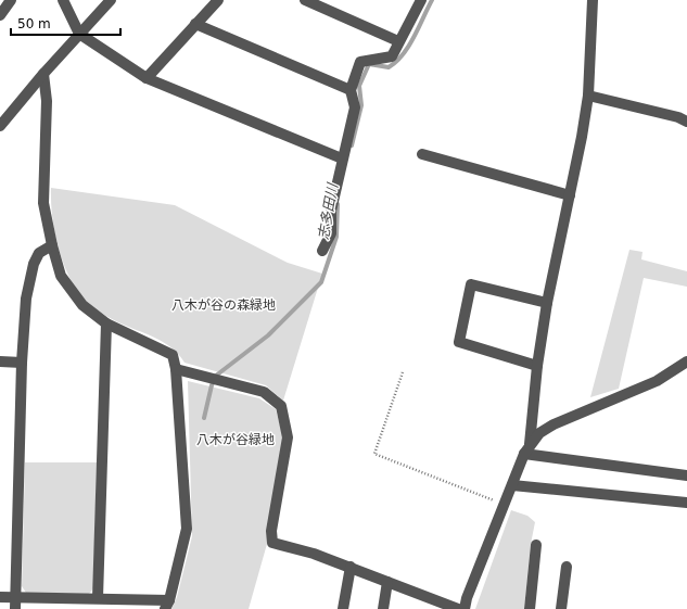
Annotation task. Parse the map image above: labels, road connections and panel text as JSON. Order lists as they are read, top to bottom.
{
  "water": ["志多田川"],
  "parks": ["八木が谷の森緑地", "八木が谷緑地"],
  "scale_bar": "50 m"
}
